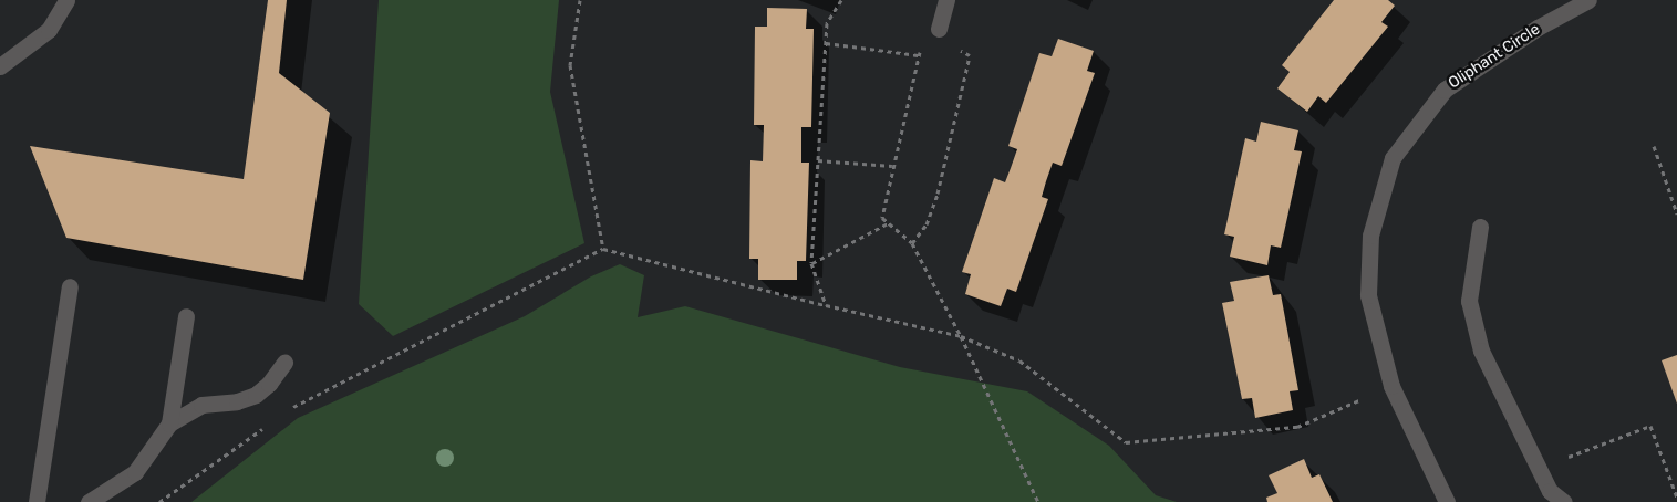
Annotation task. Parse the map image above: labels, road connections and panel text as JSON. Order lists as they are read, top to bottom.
{
  "streets": {
    "street": ["Oliphant Circle"]
  }
}
